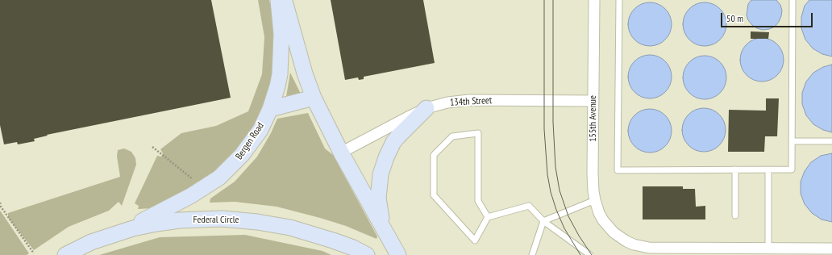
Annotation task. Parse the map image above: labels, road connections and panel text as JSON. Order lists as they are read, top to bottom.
{
  "streets": {
    "street": [
      "134th Street",
      "155th Avenue",
      "Bergen Road",
      "Federal Circle"
    ]
  },
  "crossings": [
    ["134th Street", "155th Avenue"],
    ["Bergen Road", "Federal Circle"]
  ],
  "scale_bar": "50 m"
}
